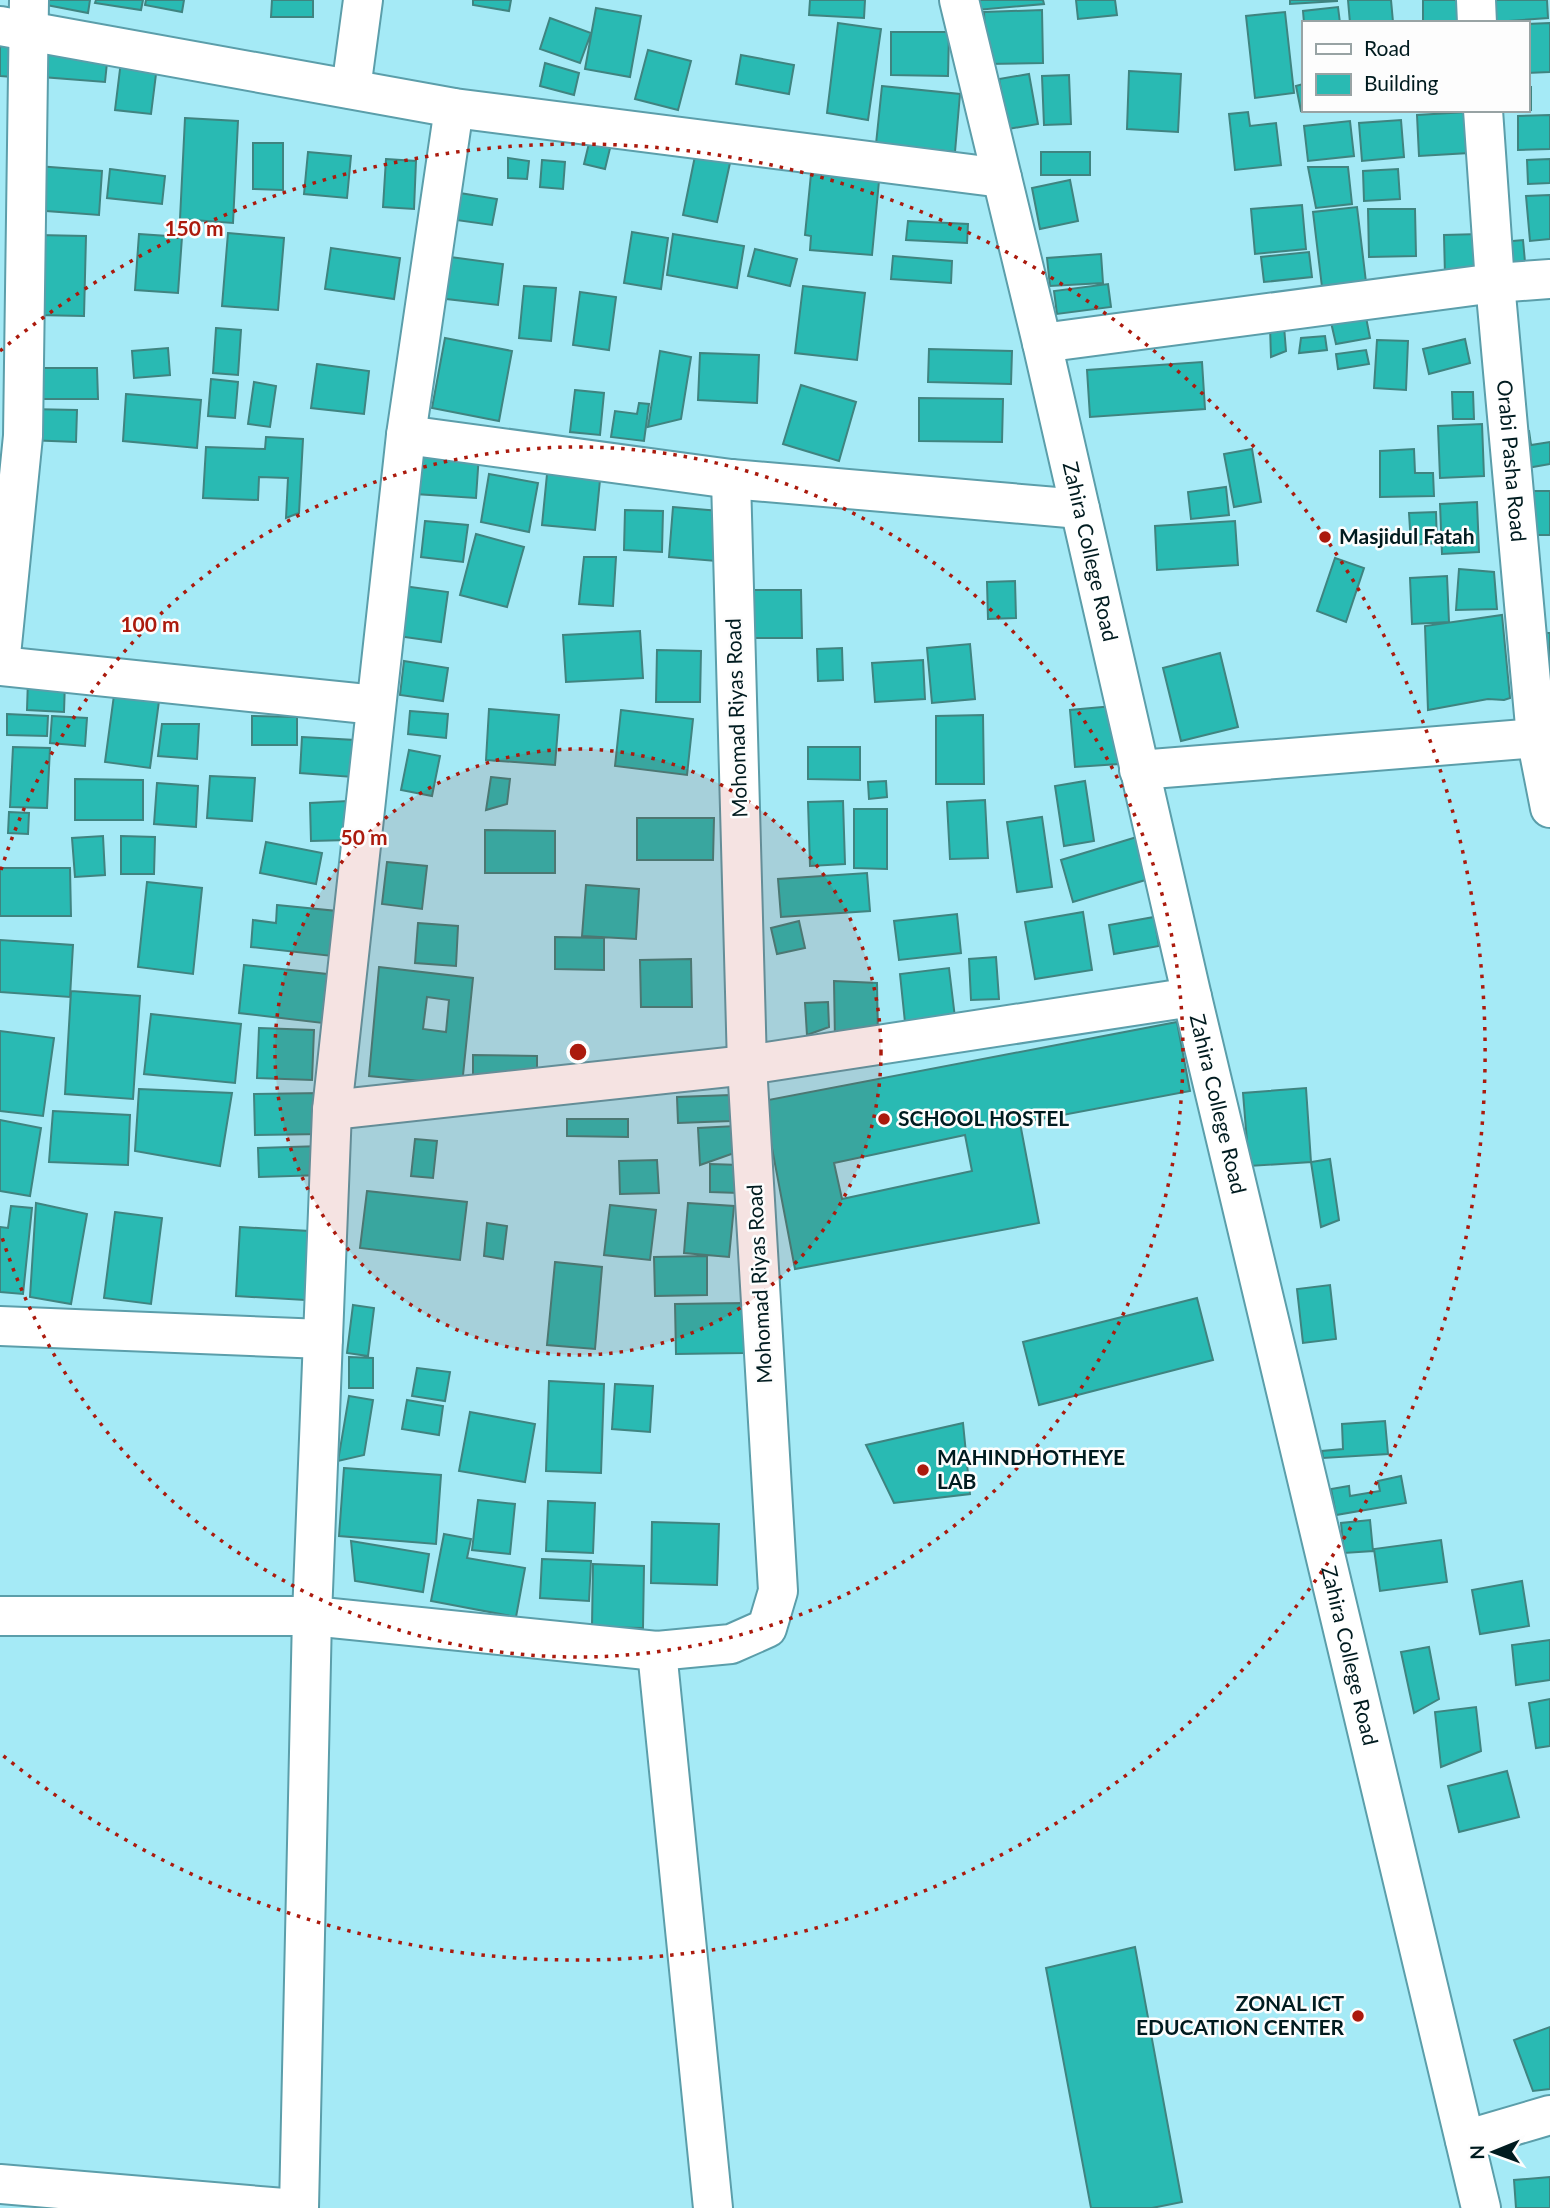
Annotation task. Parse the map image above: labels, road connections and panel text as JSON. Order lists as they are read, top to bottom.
{
  "streets": {
    "street": ["Orabi Pasha Road", "Zahira College Road", "Mohomad Riyas Road"]
  },
  "places": [
    "Masjidul Fatah",
    "SCHOOL HOSTEL",
    "MAHINDHOTHEYE LAB",
    "ZONAL ICT EDUCATION CENTER"
  ],
  "legend": ["Road", "Building"],
  "north": "left",
  "rings": ["150 m", "100 m", "50 m"]
}
